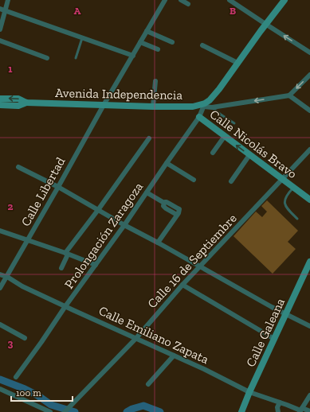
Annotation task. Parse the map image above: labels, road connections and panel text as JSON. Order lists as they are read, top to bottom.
{
  "streets": {
    "main road": ["Avenida Independencia", "Calle Nicolás Bravo", "Calle Galeana"],
    "street": [
      "Calle Libertad",
      "Prolongación Zaragoza",
      "Calle 16 de Septiembre",
      "Calle Emiliano Zapata"
    ]
  },
  "crossings": [
    ["Avenida Independencia", "Calle Libertad"],
    ["Avenida Independencia", "Prolongación Zaragoza"],
    ["Calle Nicolás Bravo", "Prolongación Zaragoza"],
    ["Calle Nicolás Bravo", "Calle 16 de Septiembre"],
    ["Calle Libertad", "Calle Emiliano Zapata"],
    ["Prolongación Zaragoza", "Calle Emiliano Zapata"],
    ["Calle 16 de Septiembre", "Calle Emiliano Zapata"],
    ["Calle Galeana", "Calle Emiliano Zapata"]
  ],
  "scale_bar": "100 m",
  "grid": {
    "columns": ["A", "B"],
    "rows": ["1", "2", "3"]
  }
}
